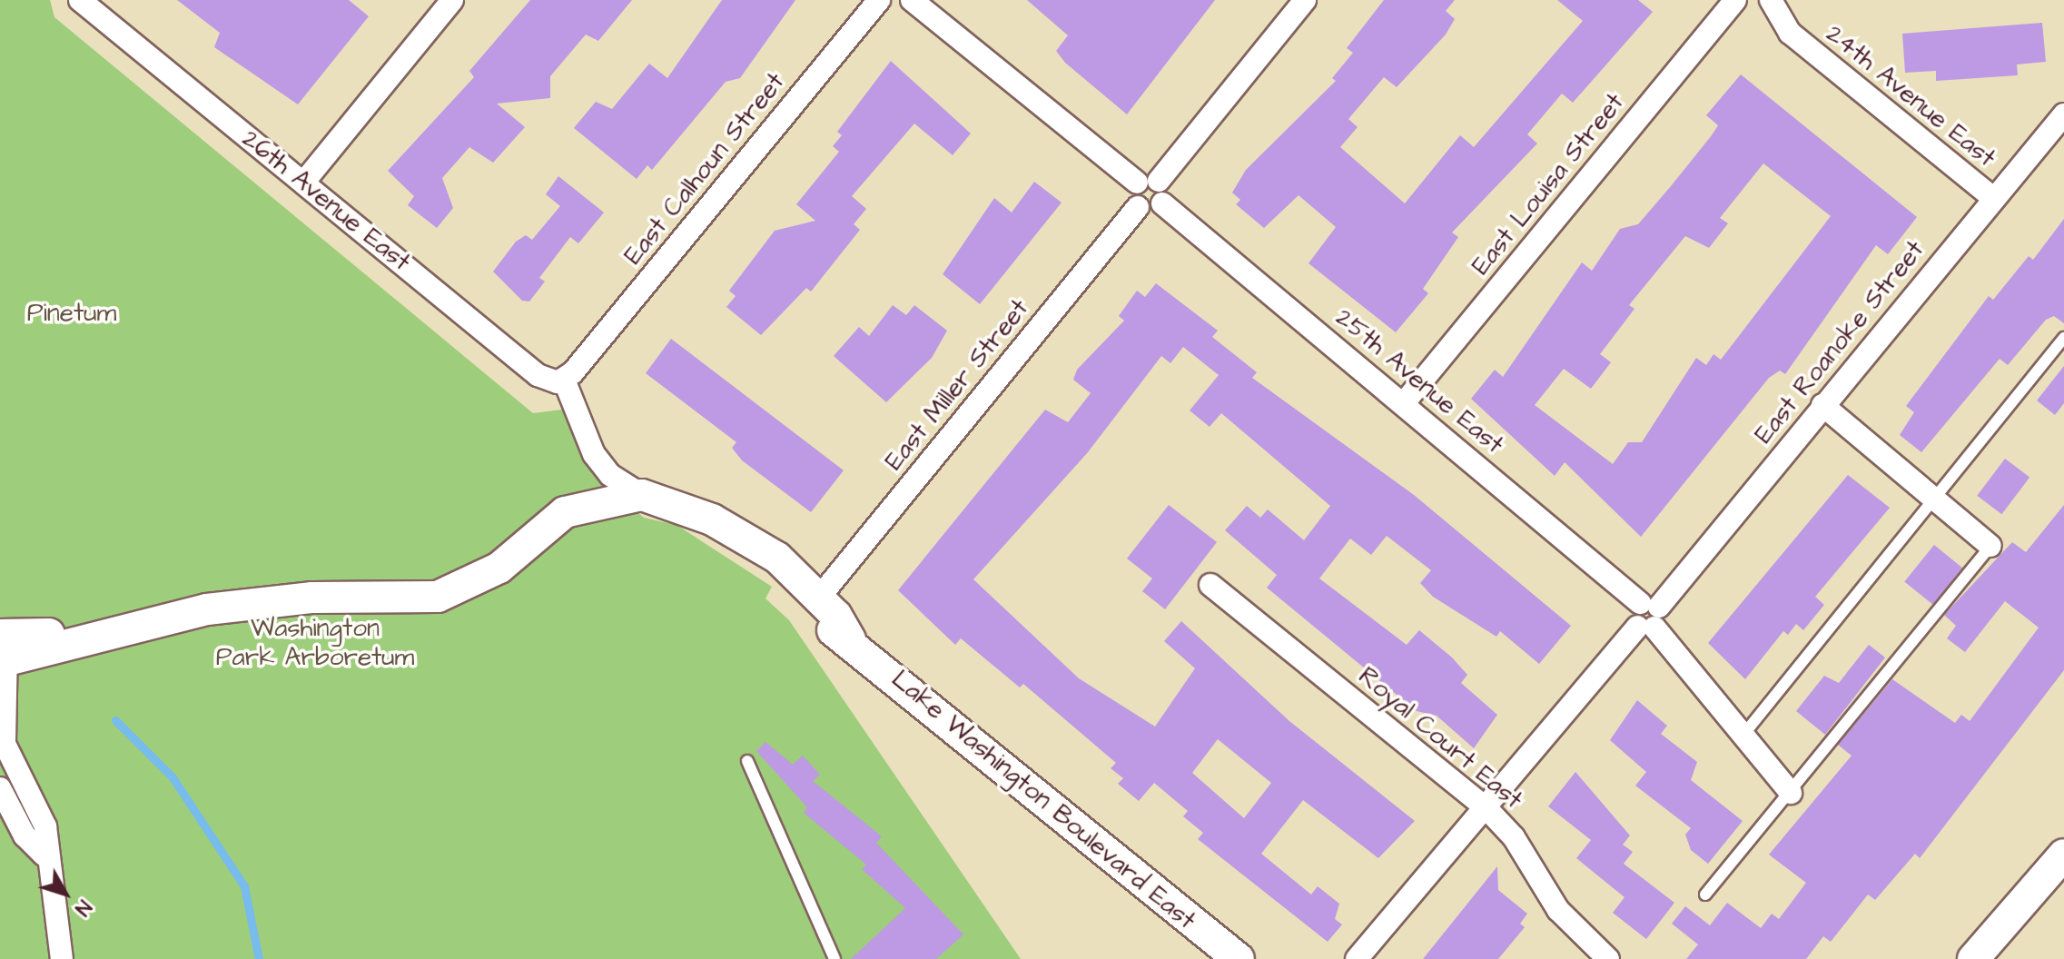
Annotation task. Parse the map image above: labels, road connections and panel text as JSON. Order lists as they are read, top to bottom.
{
  "streets": {
    "main road": ["Lake Washington Boulevard East"],
    "street": [
      "24th Avenue East",
      "East Calhoun Street",
      "East Louisa Street",
      "26th Avenue East",
      "East Roanoke Street",
      "25th Avenue East",
      "East Miller Street",
      "Royal Court East"
    ]
  },
  "crossings": [
    ["24th Avenue East", "East Roanoke Street"],
    ["East Calhoun Street", "26th Avenue East"],
    ["East Louisa Street", "25th Avenue East"],
    ["East Roanoke Street", "25th Avenue East"],
    ["East Roanoke Street", "Royal Court East"],
    ["25th Avenue East", "East Miller Street"],
    ["East Miller Street", "Lake Washington Boulevard East"]
  ],
  "parks": ["Pinetum", "Washington Park Arboretum"],
  "north": "bottom right"
}
